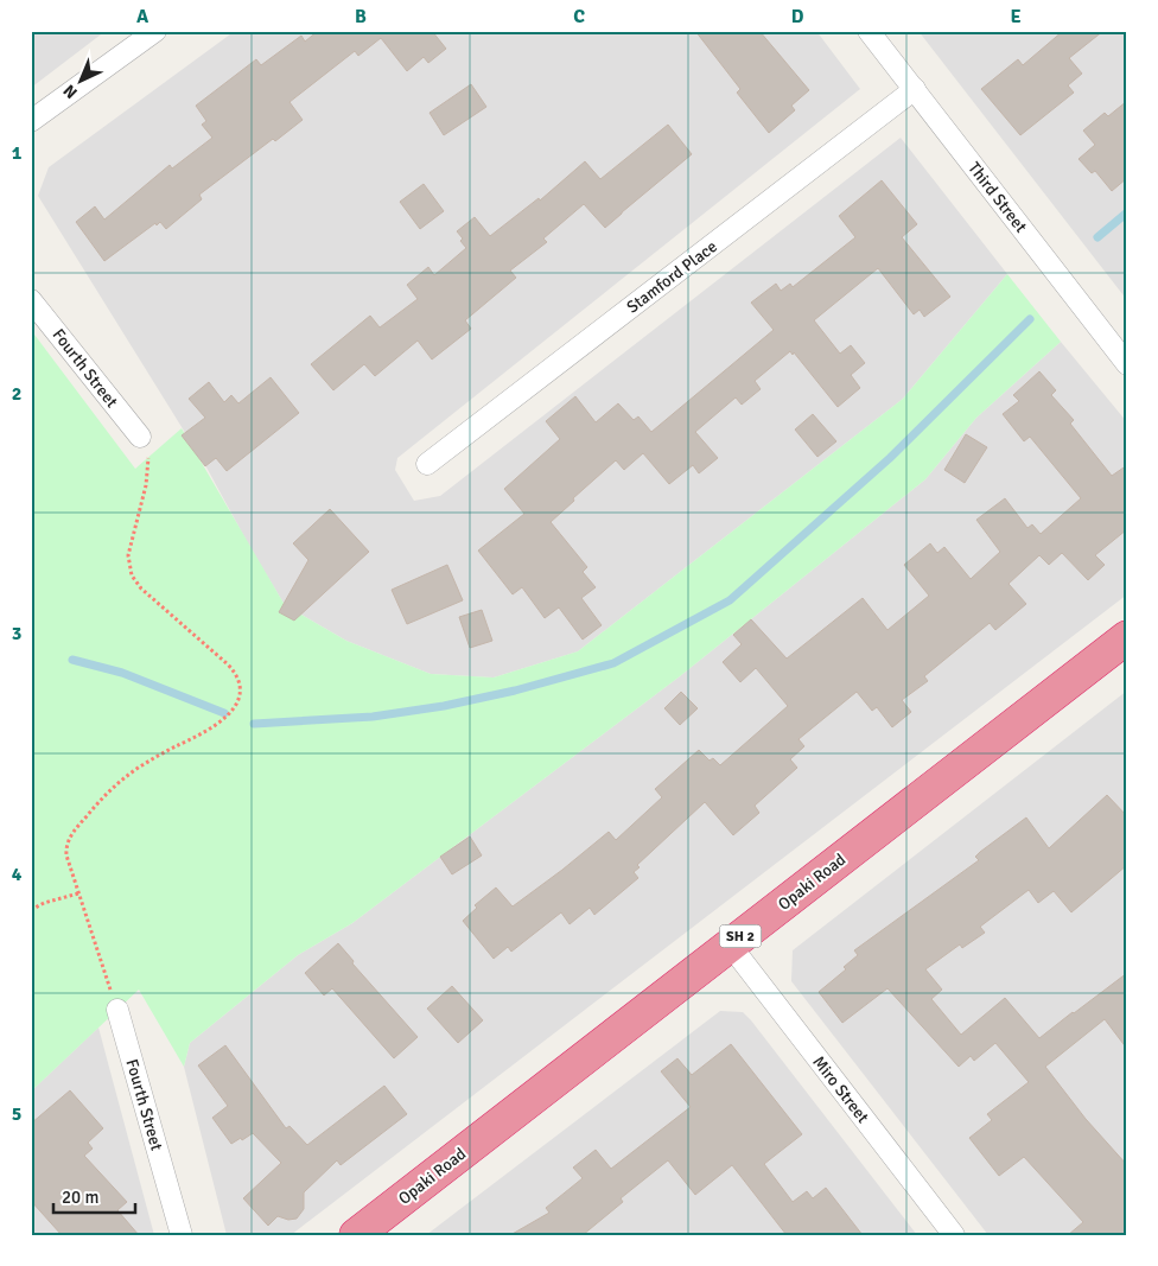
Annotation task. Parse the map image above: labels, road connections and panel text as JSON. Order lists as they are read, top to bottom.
{
  "streets": {
    "highway": ["Opaki Road", "SH 2"],
    "street": [
      "Third Street",
      "Stamford Place",
      "Fourth Street",
      "Miro Street"
    ]
  },
  "crossings": [
    ["Third Street", "Stamford Place"],
    ["Opaki Road", "Miro Street"]
  ],
  "scale_bar": "20 m",
  "north": "bottom left",
  "grid": {
    "columns": [
      "A",
      "B",
      "C",
      "D",
      "E"
    ],
    "rows": [
      "1",
      "2",
      "3",
      "4",
      "5"
    ]
  }
}
